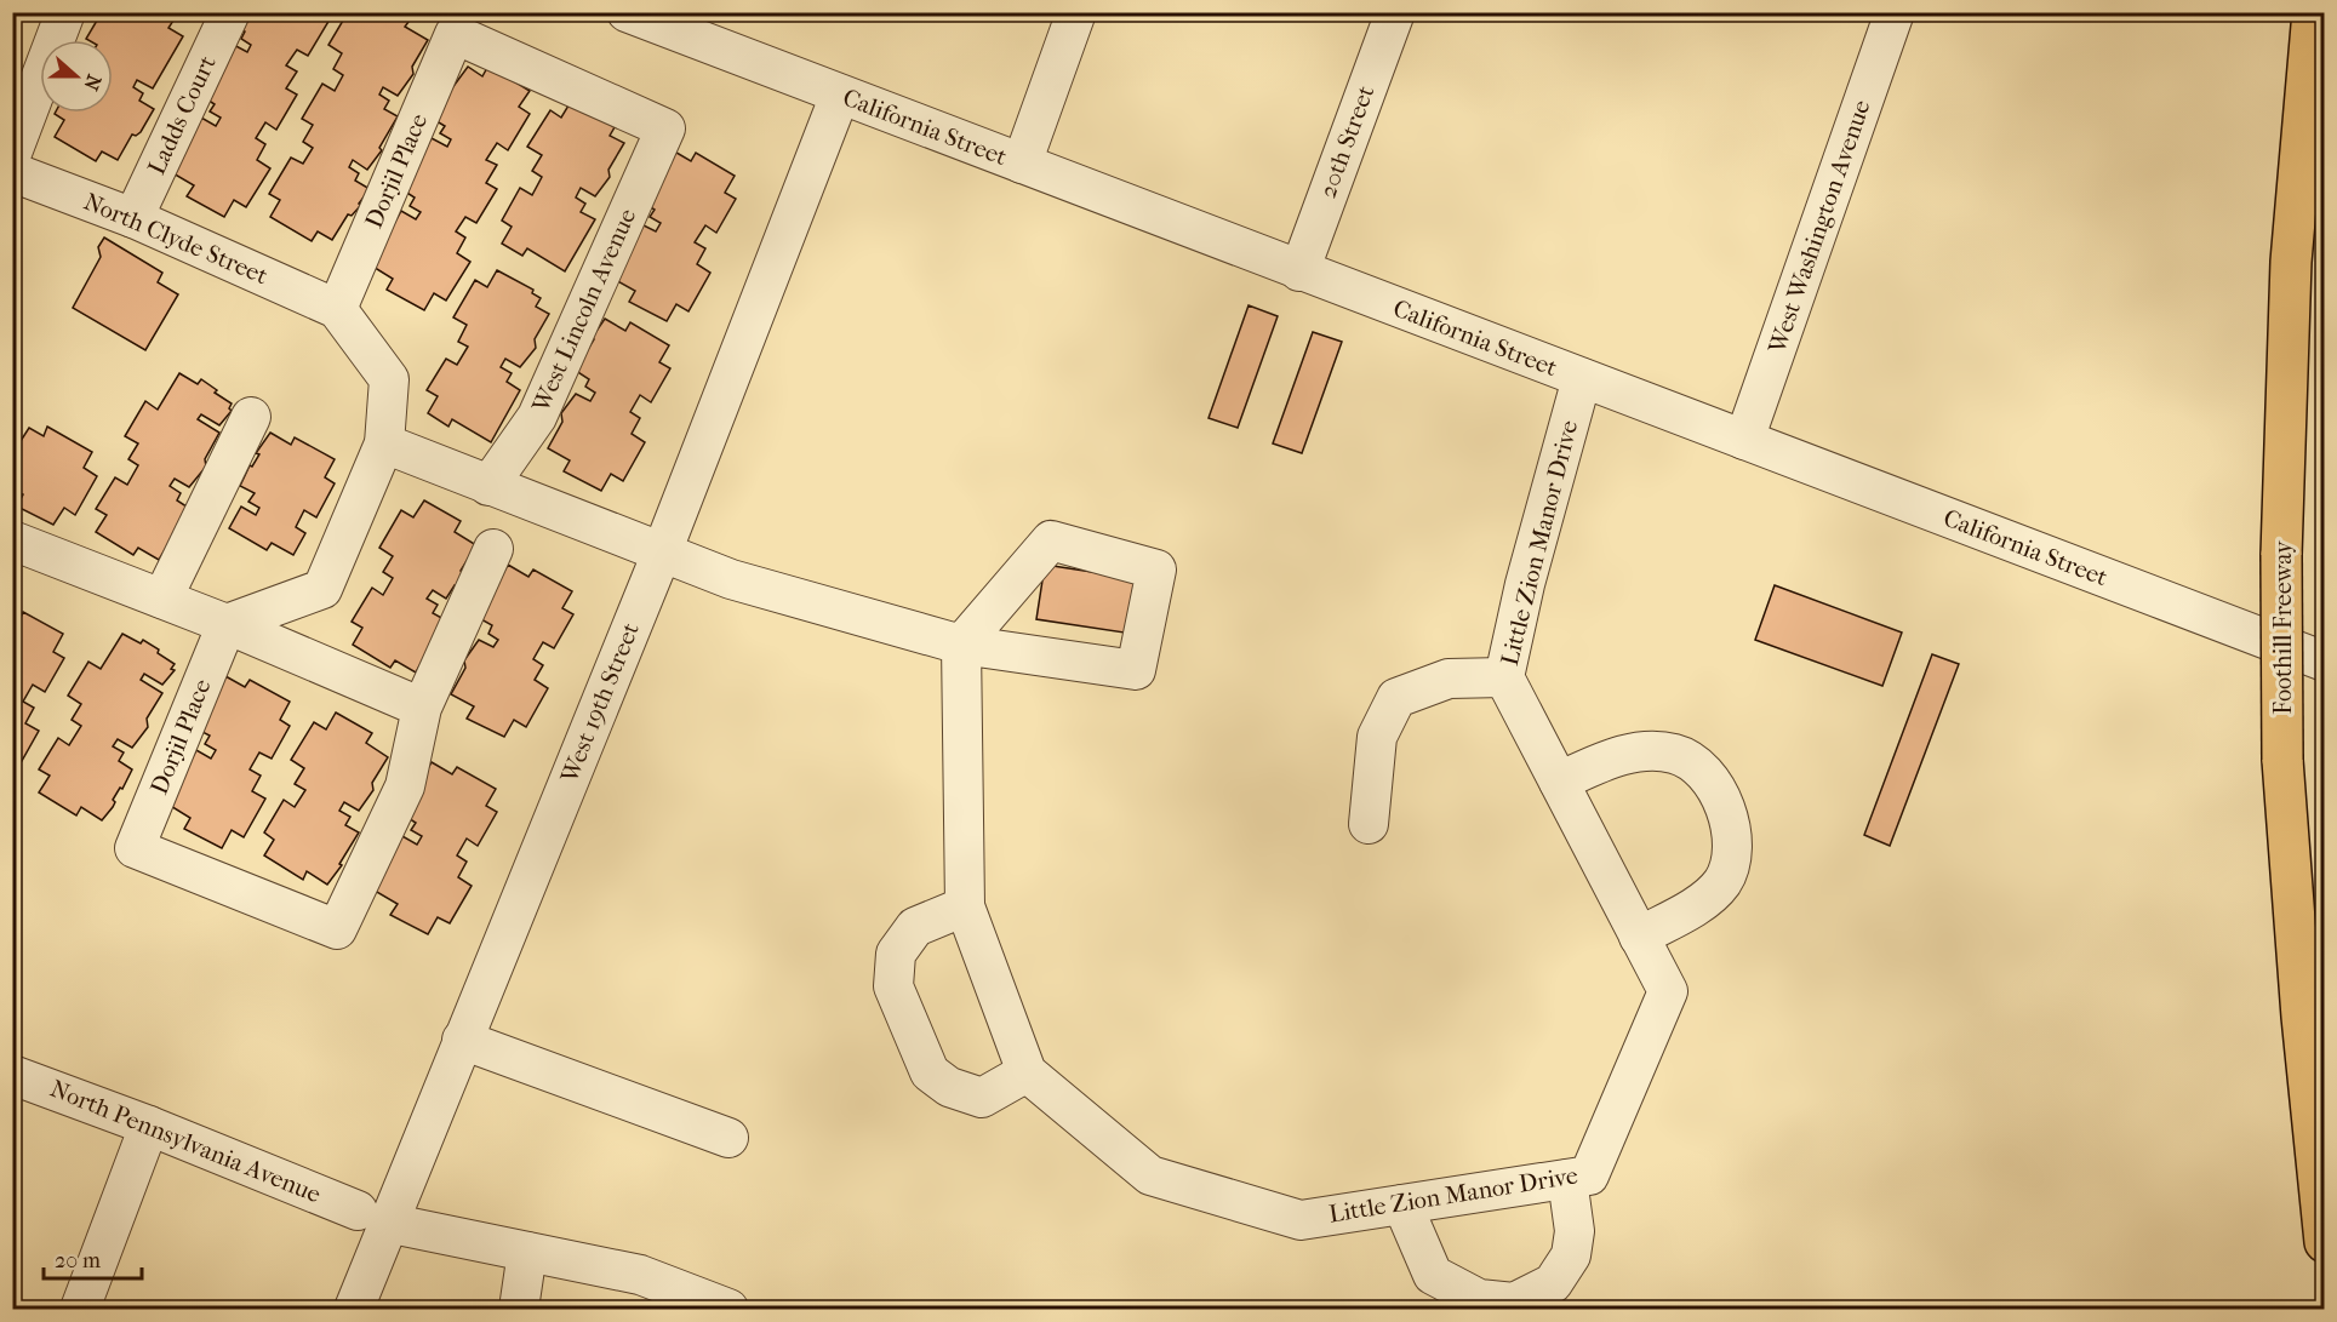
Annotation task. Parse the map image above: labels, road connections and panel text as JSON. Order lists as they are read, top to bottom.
{
  "streets": {
    "highway": ["Foothill Freeway"],
    "street": [
      "Ladds Court",
      "California Street",
      "20th Street",
      "Dorjil Place",
      "West Washington Avenue",
      "North Clyde Street",
      "West Lincoln Avenue",
      "Little Zion Manor Drive",
      "West 19th Street",
      "North Pennsylvania Avenue"
    ]
  },
  "crossings": [
    ["Ladds Court", "North Clyde Street"],
    ["California Street", "20th Street"],
    ["California Street", "West Washington Avenue"],
    ["California Street", "Little Zion Manor Drive"],
    ["California Street", "West 19th Street"],
    ["Dorjil Place", "North Clyde Street"],
    ["Dorjil Place", "West Lincoln Avenue"],
    ["West 19th Street", "North Pennsylvania Avenue"]
  ],
  "scale_bar": "20 m",
  "north": "right"
}
